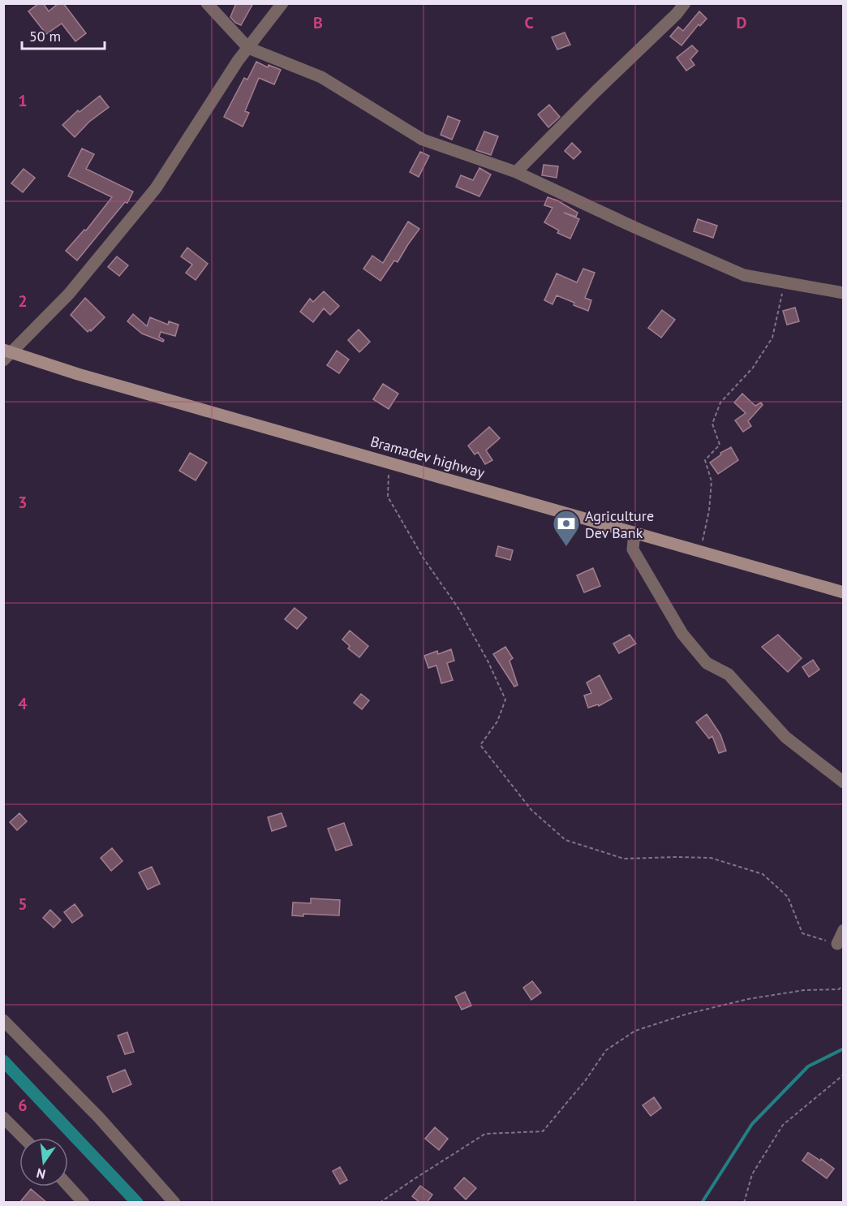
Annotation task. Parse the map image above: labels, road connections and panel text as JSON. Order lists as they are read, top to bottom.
{
  "streets": {
    "street": ["Bramadev highway"]
  },
  "places": {
    "bank": ["Agriculture Dev Bank"]
  },
  "scale_bar": "50 m",
  "north": "bottom",
  "grid": {
    "columns": ["B", "C", "D"],
    "rows": [
      "1",
      "2",
      "3",
      "4",
      "5",
      "6"
    ]
  }
}
